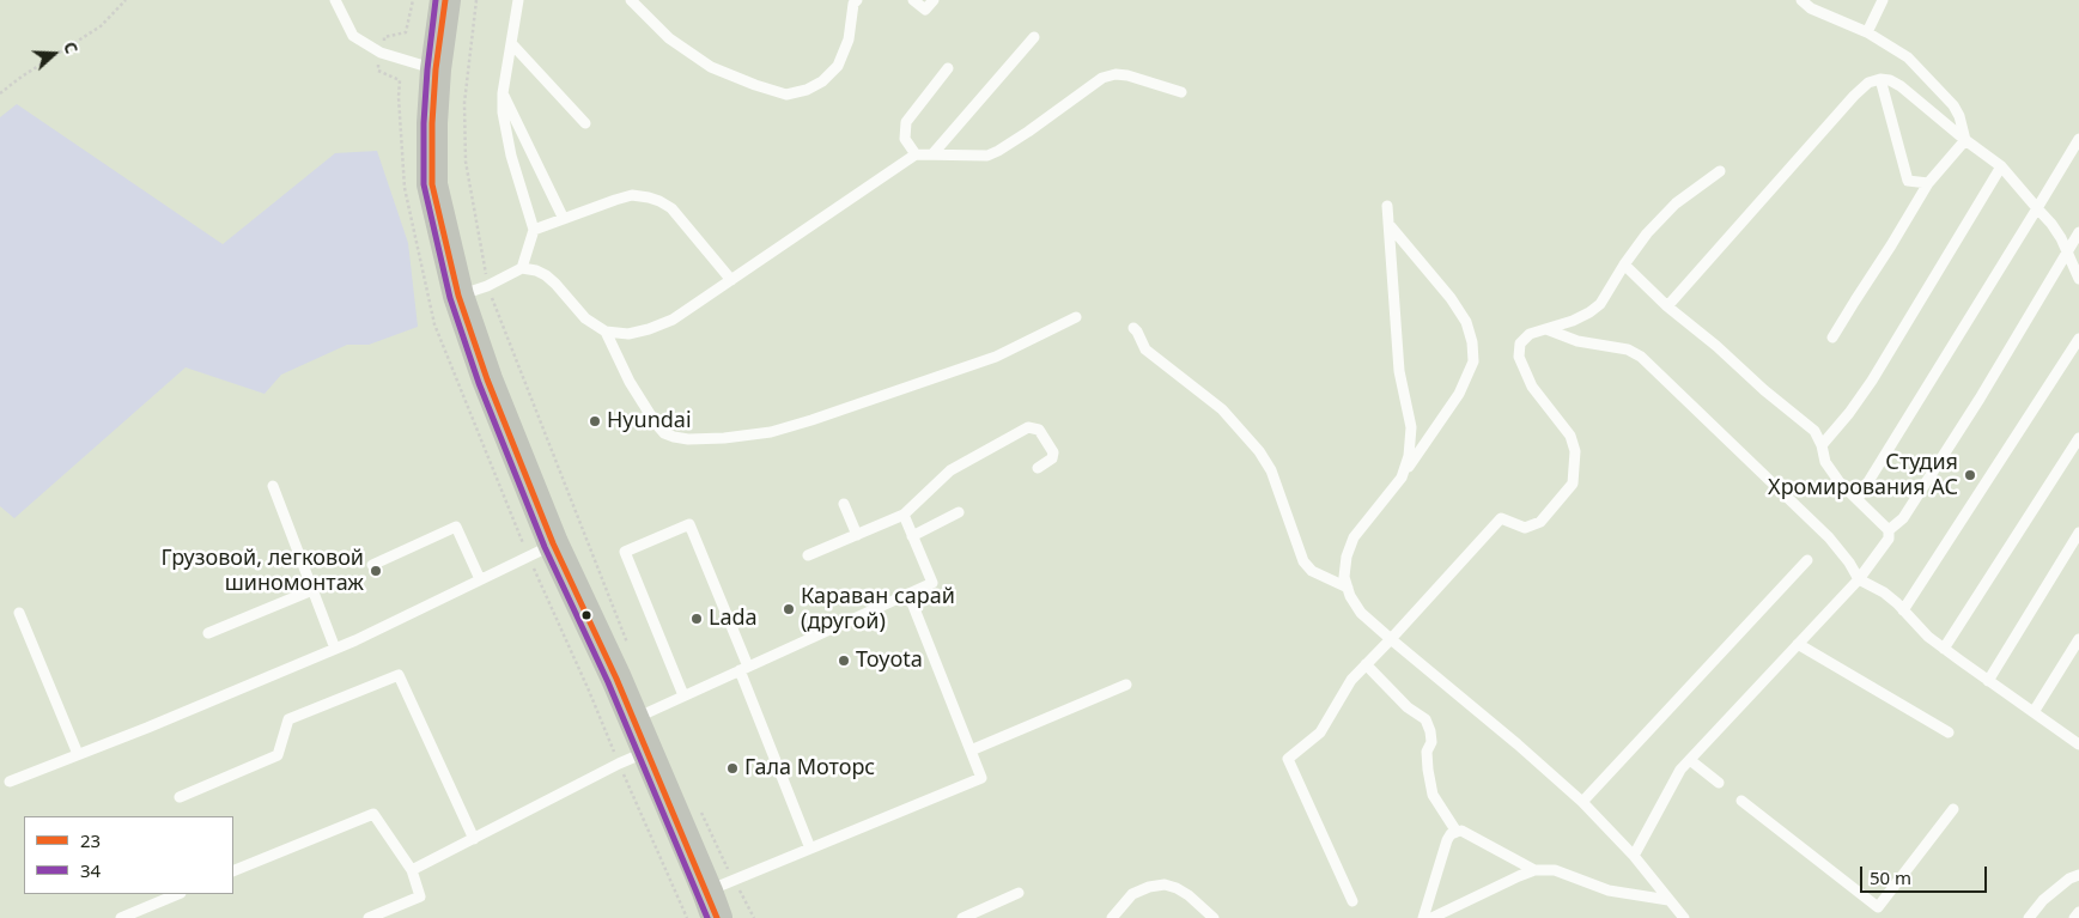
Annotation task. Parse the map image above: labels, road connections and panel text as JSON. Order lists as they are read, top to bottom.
{
  "places": [
    "Hyundai",
    "Студия Хромирования АС",
    "Грузовой, легковой шиномонтаж",
    "Караван сарай (другой)",
    "Lada",
    "Toyota",
    "Гала Моторс"
  ],
  "lines": ["transit line 23", "transit line 34"],
  "legend": ["23", "34"],
  "scale_bar": "50 m",
  "north": "right"
}
